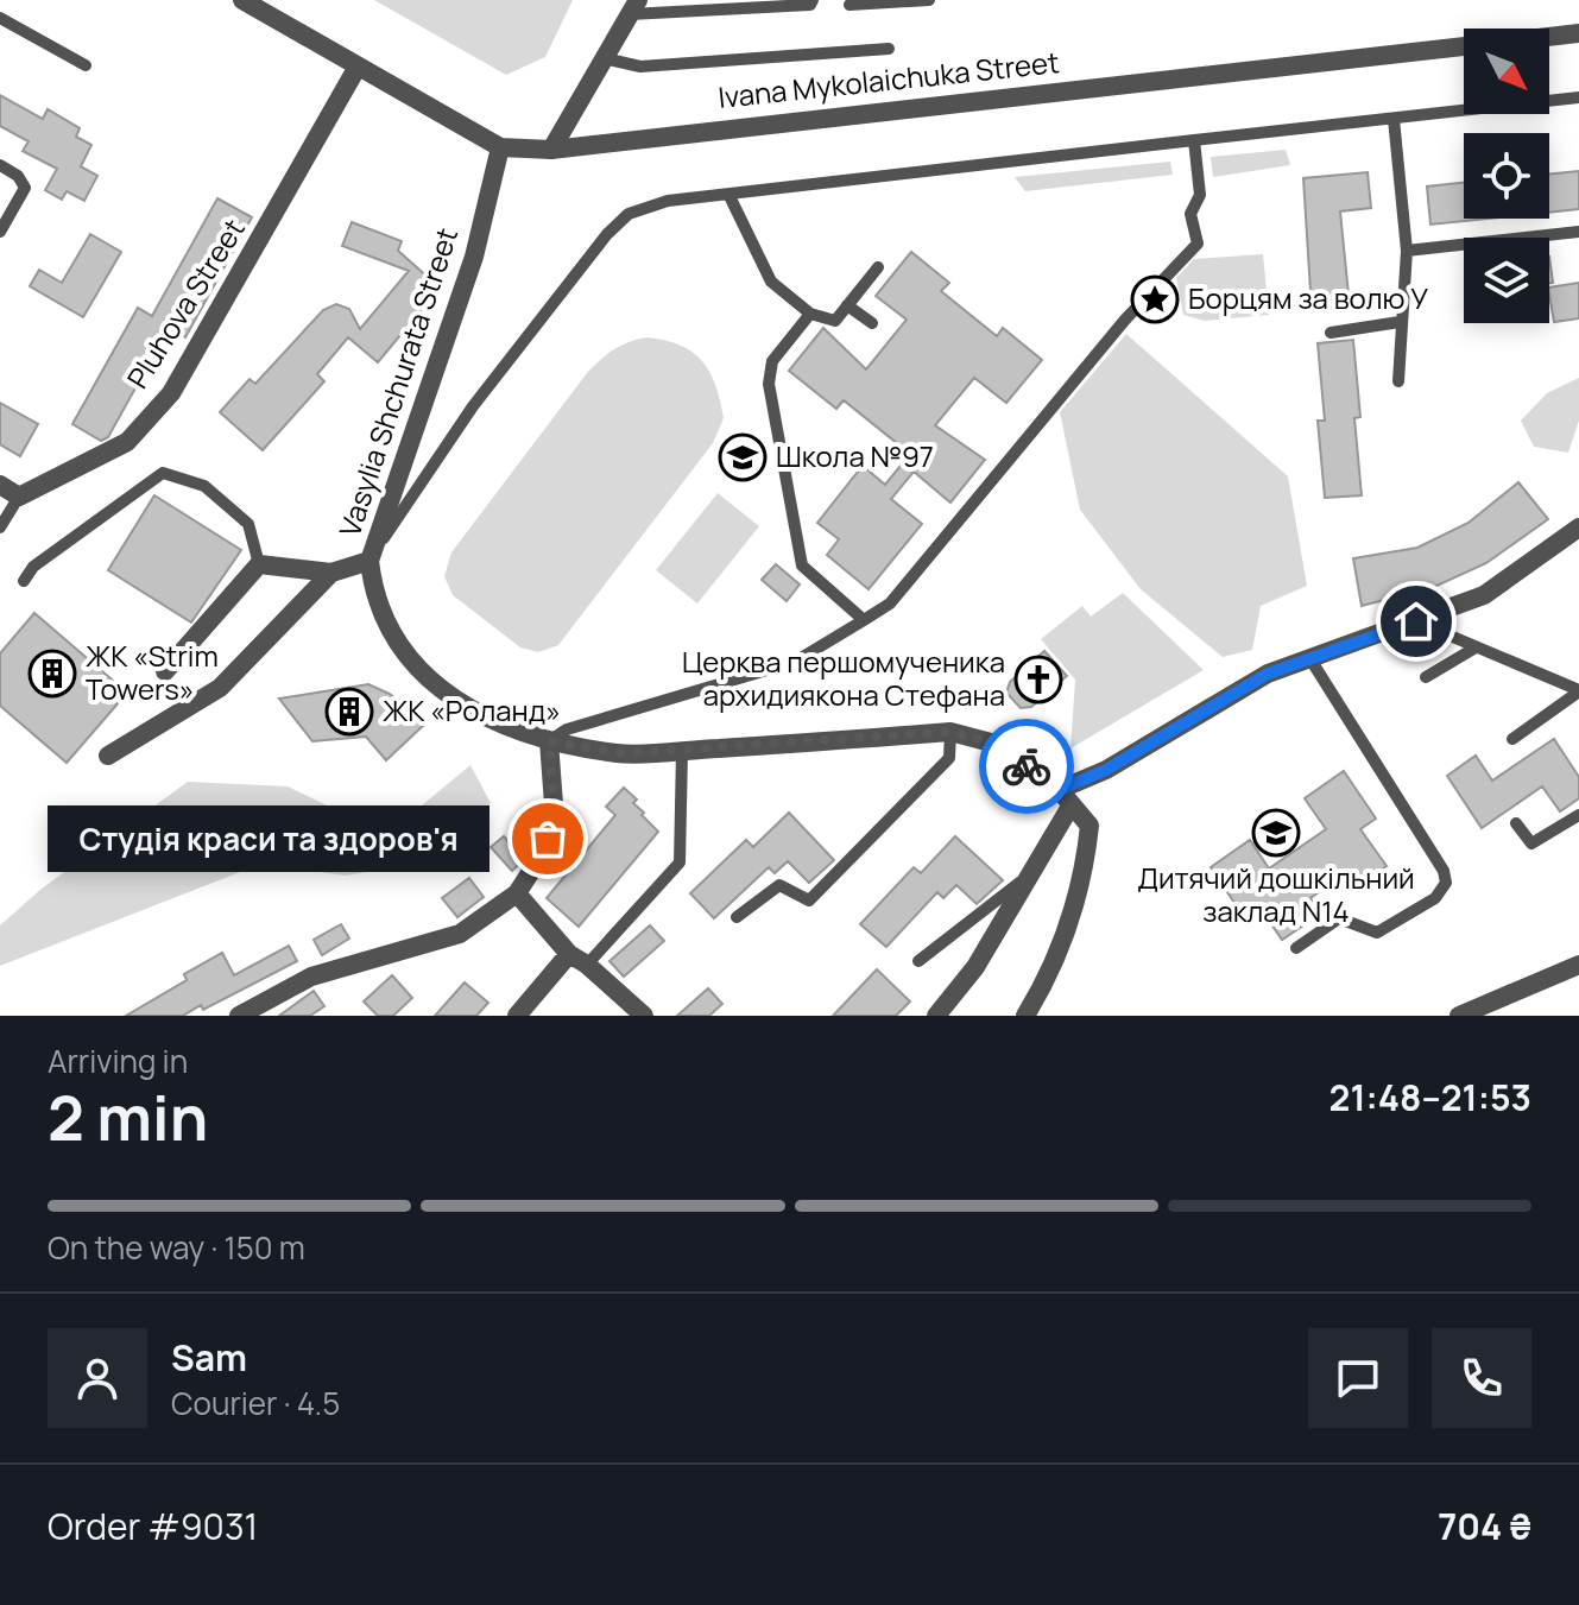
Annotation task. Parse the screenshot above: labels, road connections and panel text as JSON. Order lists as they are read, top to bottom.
{
  "streets": {
    "street": ["Ivana Mykolaichuka Street", "Pluhova Street", "Vasylia Shchurata Street"]
  },
  "crossings": [
    ["Ivana Mykolaichuka Street", "Pluhova Street"],
    ["Ivana Mykolaichuka Street", "Vasylia Shchurata Street"]
  ],
  "places": {
    "place": ["Борцям за волю У"],
    "school or university": ["Школа №97", "Дитячий дошкільний заклад N14"],
    "building": ["ЖК «Strim Towers»", "ЖК «Роланд»"],
    "church": ["Церква першомученика архидиякона Стефана"],
    "other": ["Студія краси та здоров'я"]
  },
  "north": "bottom right",
  "page": {
    "bubble": "Студія краси та здоров'я",
    "heading": ["2 min", "Arriving in", "21:48–21:53"],
    "panel": [
      "Sam",
      "Courier · 4.5",
      "Order #9031",
      "704 ₴"
    ],
    "bar": "On the way · 150 m"
  }
}
